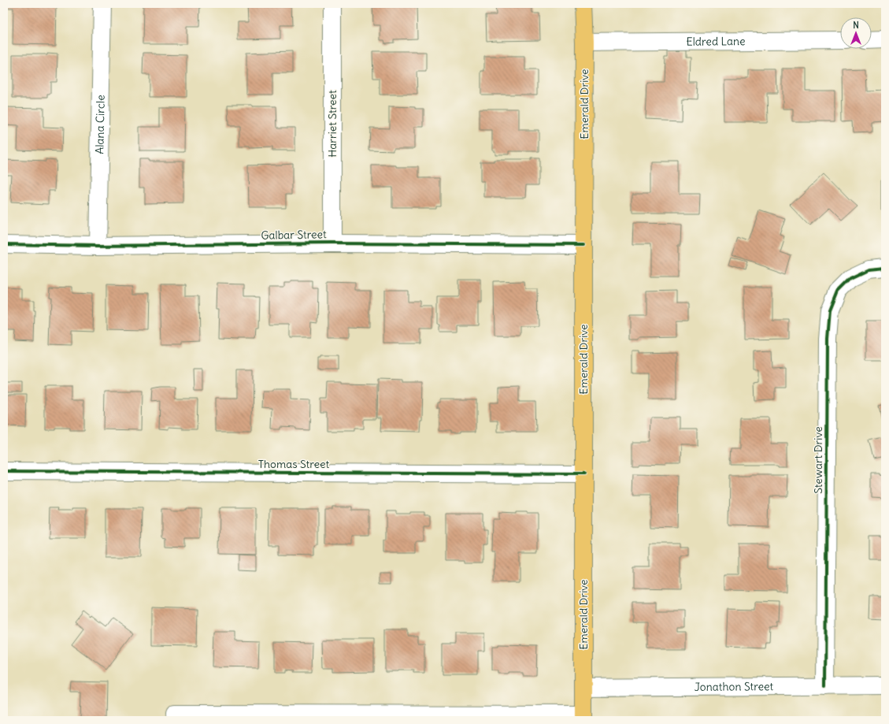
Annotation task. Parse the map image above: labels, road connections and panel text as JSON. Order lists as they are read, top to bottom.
{
  "streets": {
    "main road": ["Emerald Drive"],
    "street": [
      "Eldred Lane",
      "Harriet Street",
      "Alana Circle",
      "Galbar Street",
      "Stewart Drive",
      "Thomas Street",
      "Jonathon Street"
    ]
  },
  "crossings": [
    ["Eldred Lane", "Emerald Drive"],
    ["Emerald Drive", "Galbar Street"],
    ["Emerald Drive", "Thomas Street"],
    ["Emerald Drive", "Jonathon Street"],
    ["Harriet Street", "Galbar Street"],
    ["Alana Circle", "Galbar Street"],
    ["Stewart Drive", "Jonathon Street"]
  ],
  "north": "top"
}
